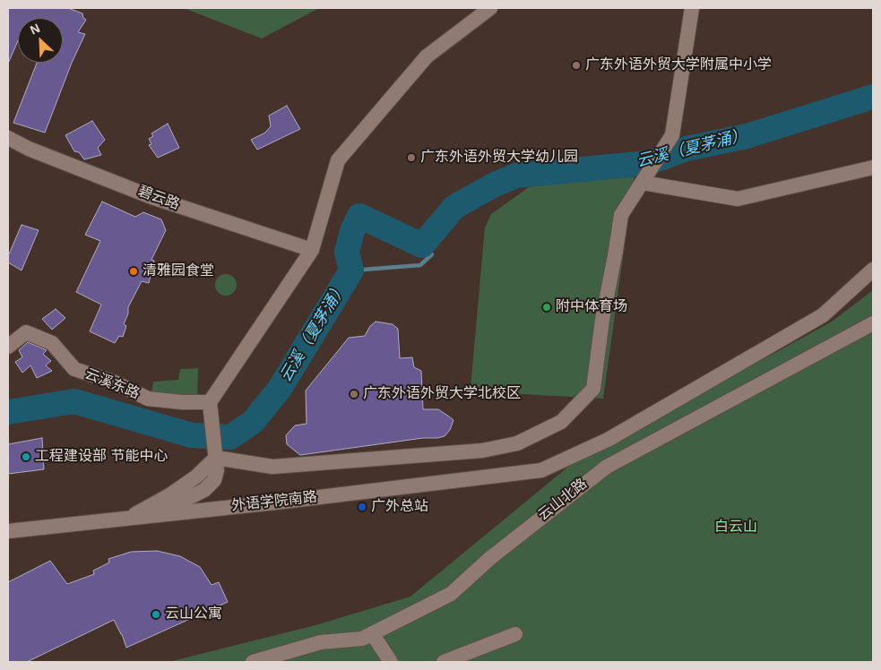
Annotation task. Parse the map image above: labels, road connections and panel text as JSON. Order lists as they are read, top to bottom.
{
  "streets": {
    "street": [
      "碧云路",
      "云溪东路",
      "云山北路",
      "外语学院南路"
    ]
  },
  "water": ["云溪（夏茅涌）"],
  "parks": ["白云山"],
  "places": [
    "广东外语外贸大学附属中小学",
    "广东外语外贸大学幼儿园",
    "清雅园食堂",
    "附中体育场",
    "广东外语外贸大学北校区",
    "工程建设部 节能中心",
    "广外总站",
    "云山公寓"
  ],
  "north": "top left"
}
